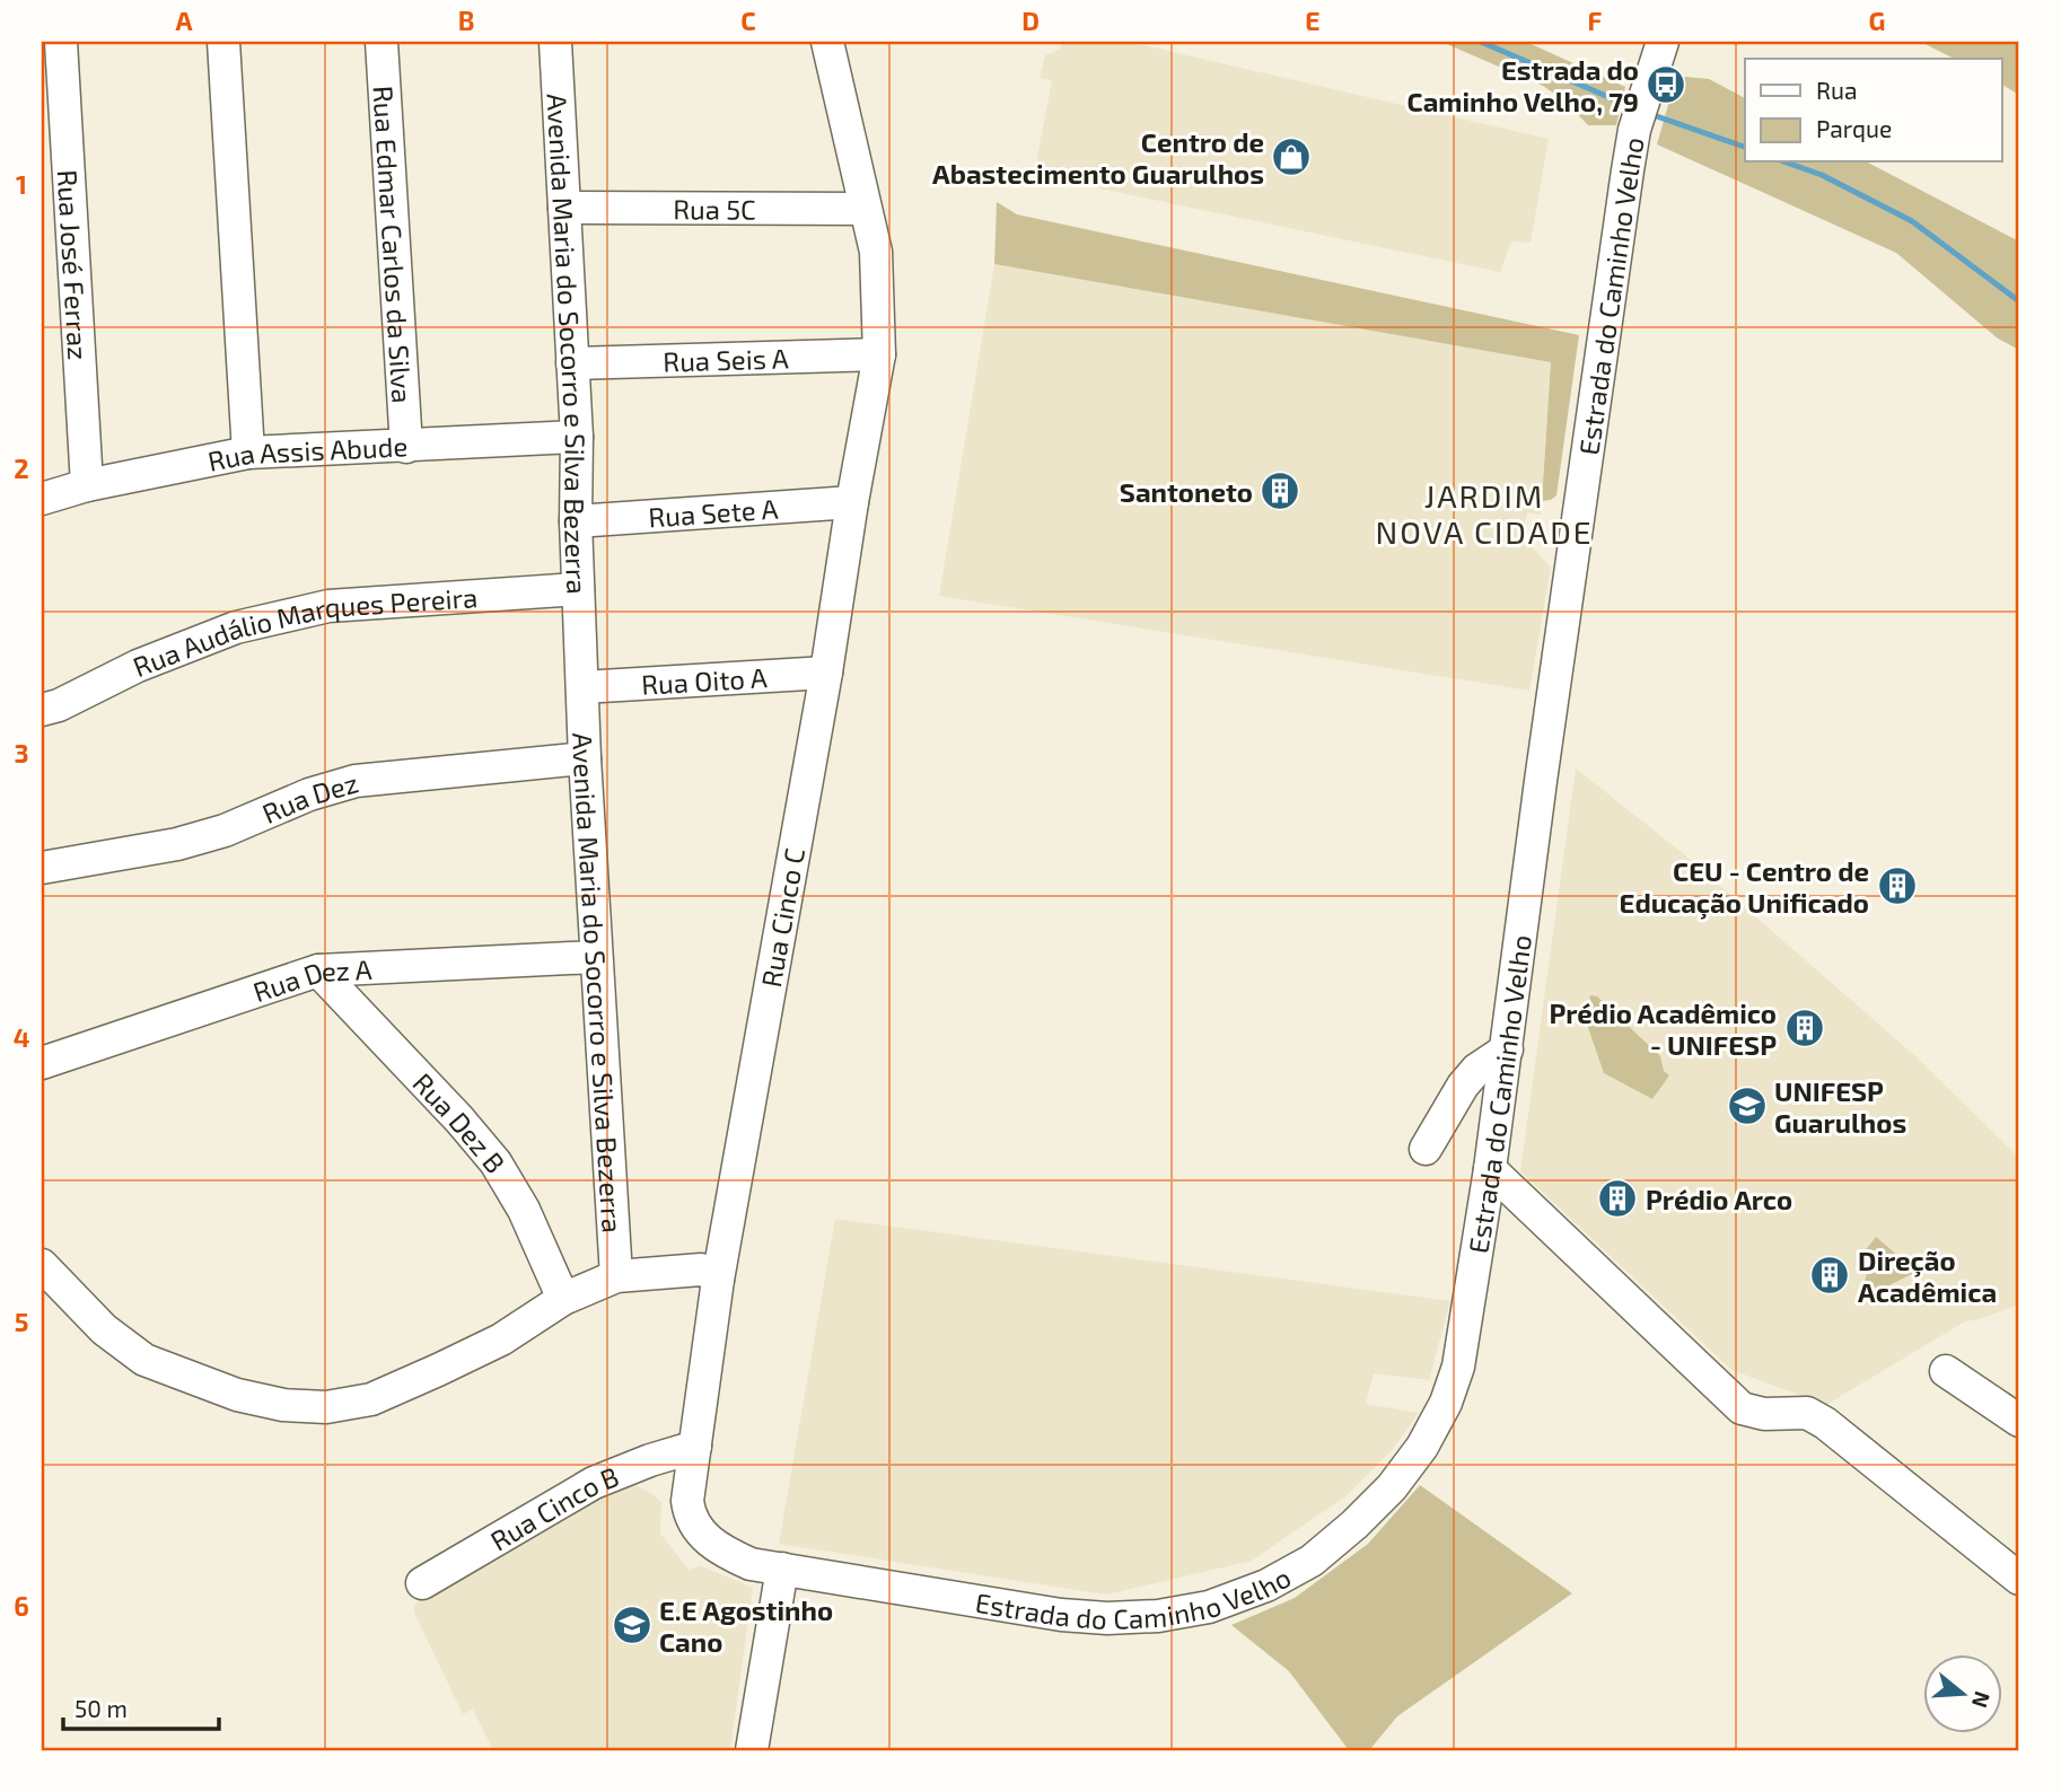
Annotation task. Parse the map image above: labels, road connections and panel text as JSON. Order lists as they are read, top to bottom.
{
  "streets": {
    "street": [
      "Rua 5C",
      "Rua Edmar Carlos da Silva",
      "Rua José Ferraz",
      "Estrada do Caminho Velho",
      "Avenida Maria do Socorro e Silva Bezerra",
      "Rua Seis A",
      "Rua Assis Abude",
      "Rua Sete A",
      "Rua Audálio Marques Pereira",
      "Rua Oito A",
      "Rua Dez",
      "Rua Cinco C",
      "Rua Dez A",
      "Rua Dez B",
      "Rua Cinco B"
    ]
  },
  "crossings": [
    ["Rua 5C", "Avenida Maria do Socorro e Silva Bezerra"],
    ["Rua 5C", "Rua Cinco C"],
    ["Rua Edmar Carlos da Silva", "Rua Assis Abude"],
    ["Rua José Ferraz", "Rua Assis Abude"],
    ["Estrada do Caminho Velho", "Rua Cinco C"],
    ["Avenida Maria do Socorro e Silva Bezerra", "Rua Seis A"],
    ["Avenida Maria do Socorro e Silva Bezerra", "Rua Assis Abude"],
    ["Avenida Maria do Socorro e Silva Bezerra", "Rua Sete A"],
    ["Avenida Maria do Socorro e Silva Bezerra", "Rua Audálio Marques Pereira"],
    ["Avenida Maria do Socorro e Silva Bezerra", "Rua Oito A"],
    ["Avenida Maria do Socorro e Silva Bezerra", "Rua Dez"],
    ["Avenida Maria do Socorro e Silva Bezerra", "Rua Dez A"],
    ["Rua Seis A", "Rua Cinco C"],
    ["Rua Sete A", "Rua Cinco C"],
    ["Rua Oito A", "Rua Cinco C"],
    ["Rua Cinco C", "Rua Cinco B"],
    ["Rua Dez A", "Rua Dez B"]
  ],
  "districts": ["JARDIM NOVA CIDADE"],
  "places": {
    "bus stop": ["Estrada do Caminho Velho, 79"],
    "shop": ["Centro de Abastecimento Guarulhos"],
    "building": [
      "Santoneto",
      "CEU - Centro de Educação Unificado",
      "Prédio Acadêmico - UNIFESP",
      "Prédio Arco",
      "Direção Acadêmica"
    ],
    "school or university": ["UNIFESP Guarulhos", "E.E Agostinho Cano"]
  },
  "legend": ["Rua", "Parque"],
  "scale_bar": "50 m",
  "north": "right",
  "grid": {
    "columns": [
      "A",
      "B",
      "C",
      "D",
      "E",
      "F",
      "G"
    ],
    "rows": [
      "1",
      "2",
      "3",
      "4",
      "5",
      "6"
    ]
  }
}
